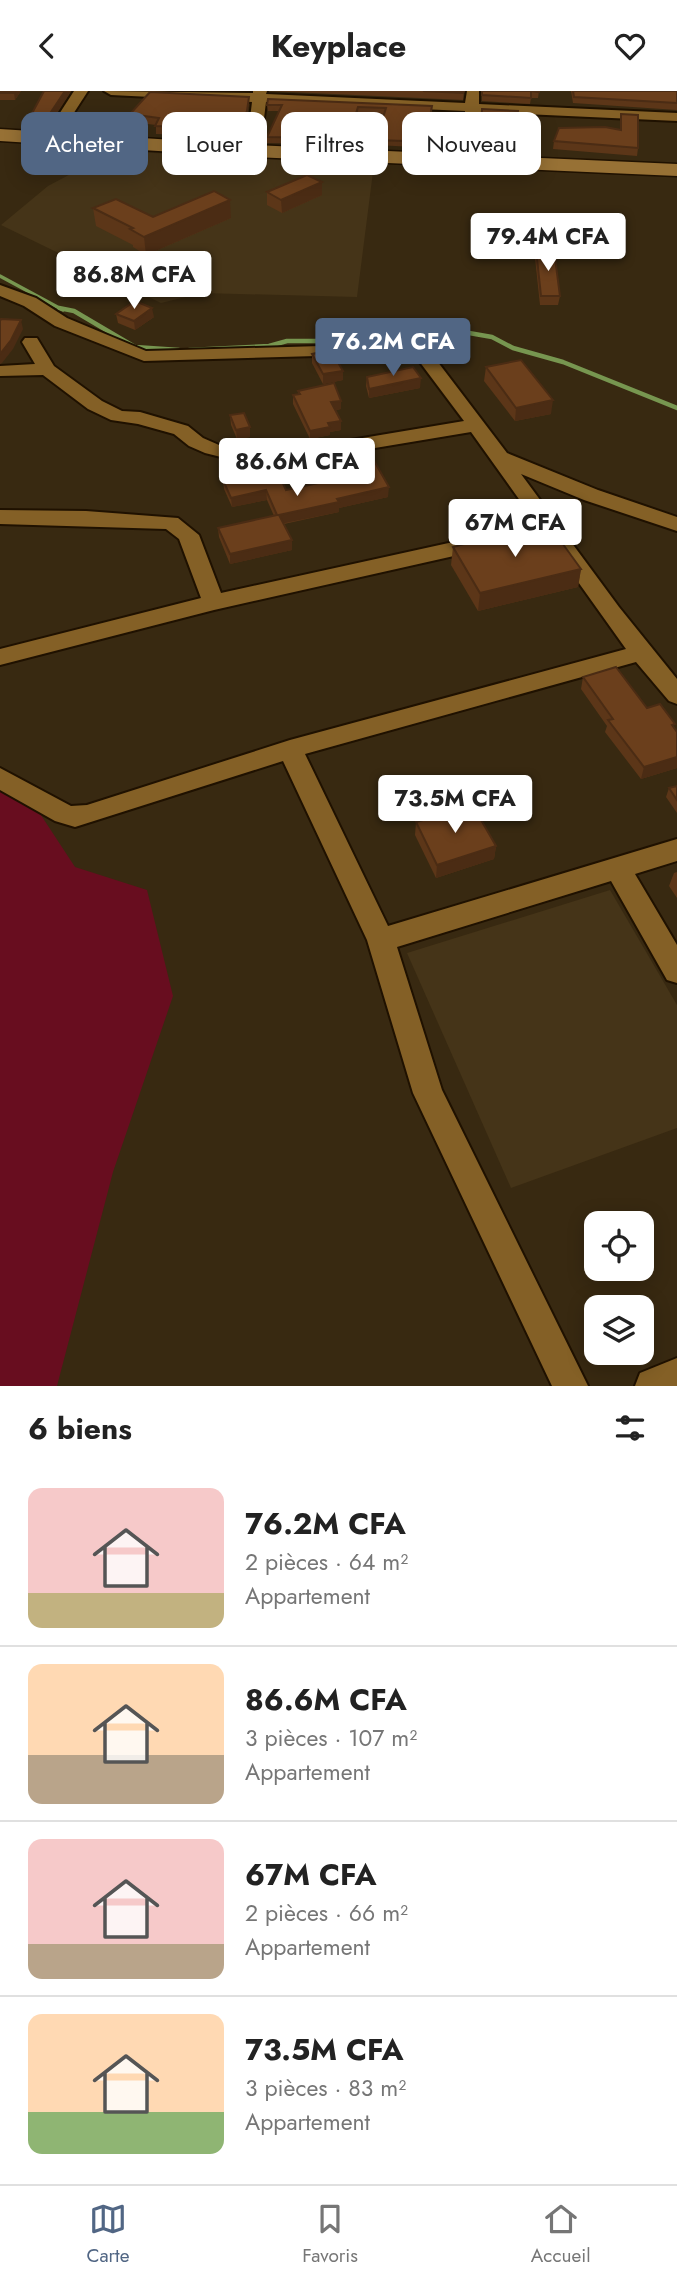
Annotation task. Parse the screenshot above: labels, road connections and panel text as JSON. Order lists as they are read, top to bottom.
{
  "page": {
    "header": "Keyplace",
    "chip": [
      "Acheter",
      "Louer",
      "Filtres",
      "Nouveau"
    ],
    "price": [
      "79.4M CFA",
      "86.8M CFA",
      "76.2M CFA",
      "86.6M CFA",
      "67M CFA",
      "73.5M CFA"
    ],
    "heading": "6 biens",
    "list": [
      {
        "name": "76.2M CFA",
        "note": "2 pièces · 64 m² · Appartement"
      },
      {
        "name": "86.6M CFA",
        "note": "3 pièces · 107 m² · Appartement"
      },
      {
        "name": "67M CFA",
        "note": "2 pièces · 66 m² · Appartement"
      },
      {
        "name": "73.5M CFA",
        "note": "3 pièces · 83 m² · Appartement"
      }
    ],
    "tabs": ["Carte", "Favoris", "Accueil"]
  }
}
